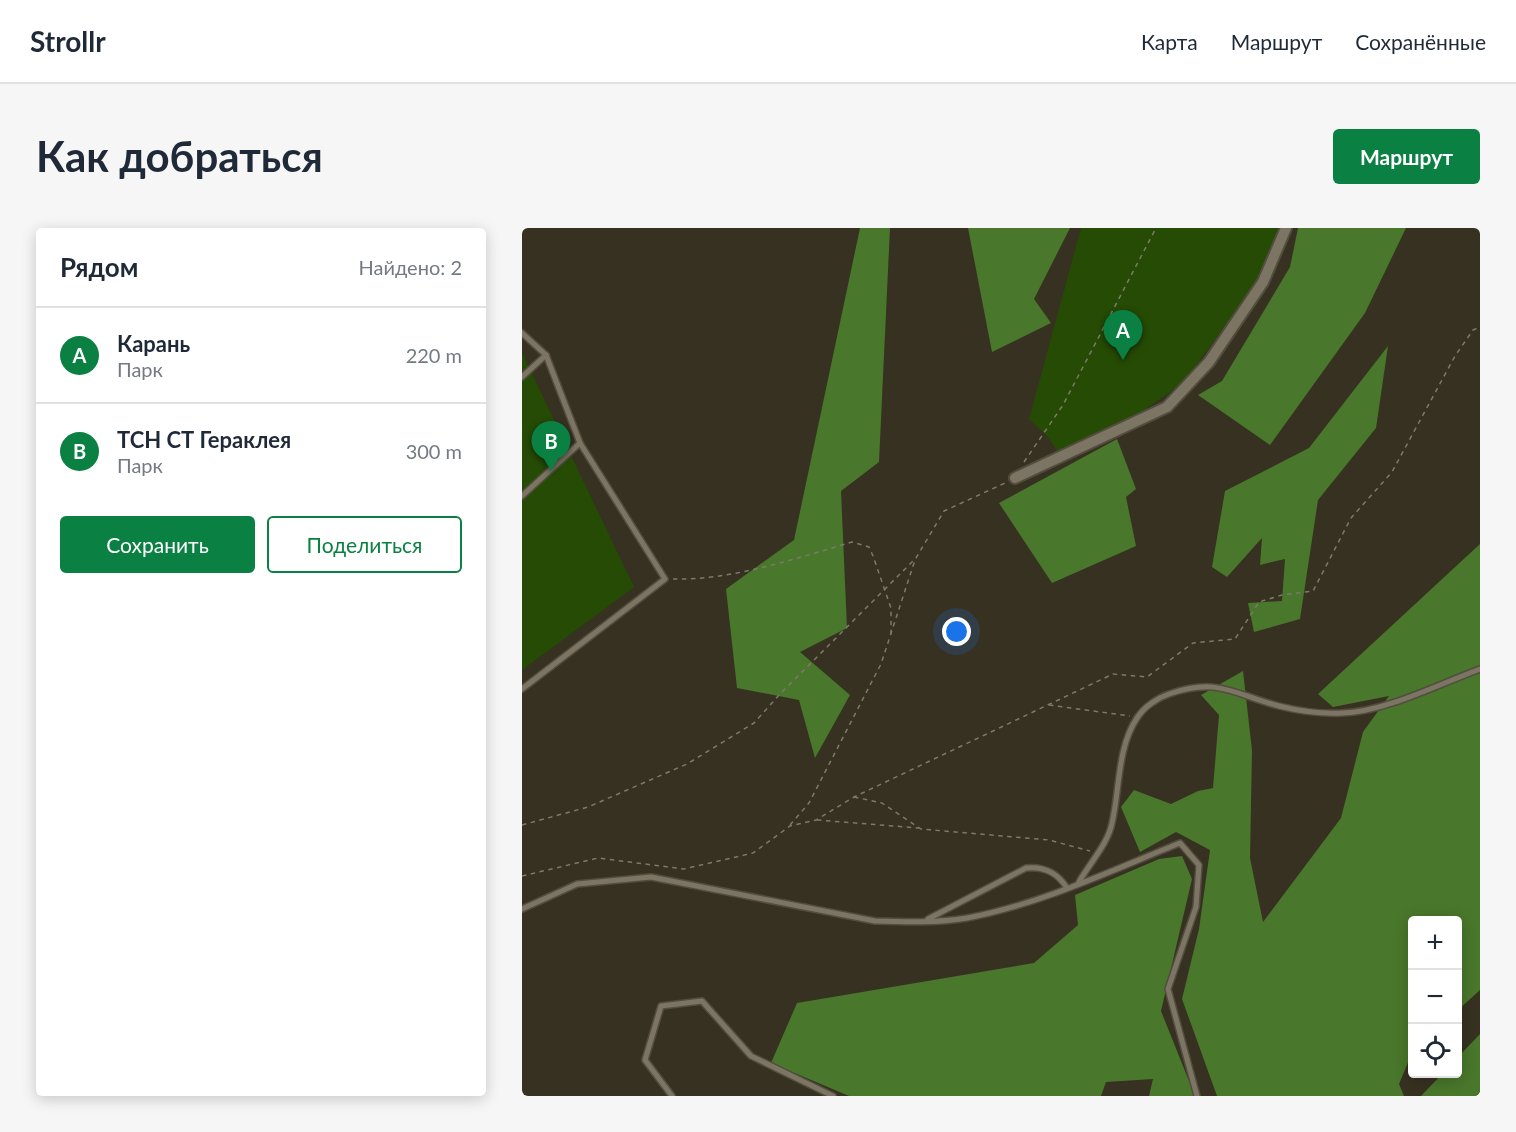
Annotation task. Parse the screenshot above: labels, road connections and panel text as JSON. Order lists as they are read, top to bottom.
{
  "page": {
    "header": "Strollr",
    "nav": ["Карта", "Маршрут", "Сохранённые"],
    "buttons": [
      "Маршрут",
      ["Сохранить", "Поделиться"]
    ],
    "title": "Как добраться",
    "heading": ["Рядом", "Найдено: 2"],
    "list": [
      {
        "mark": "A",
        "name": "Карань",
        "note": "Парк",
        "value": "220 m"
      },
      {
        "mark": "B",
        "name": "ТСН СТ Гераклея",
        "note": "Парк",
        "value": "300 m"
      }
    ],
    "pins": ["A", "B"],
    "map_buttons": ["+", "−"]
  }
}
